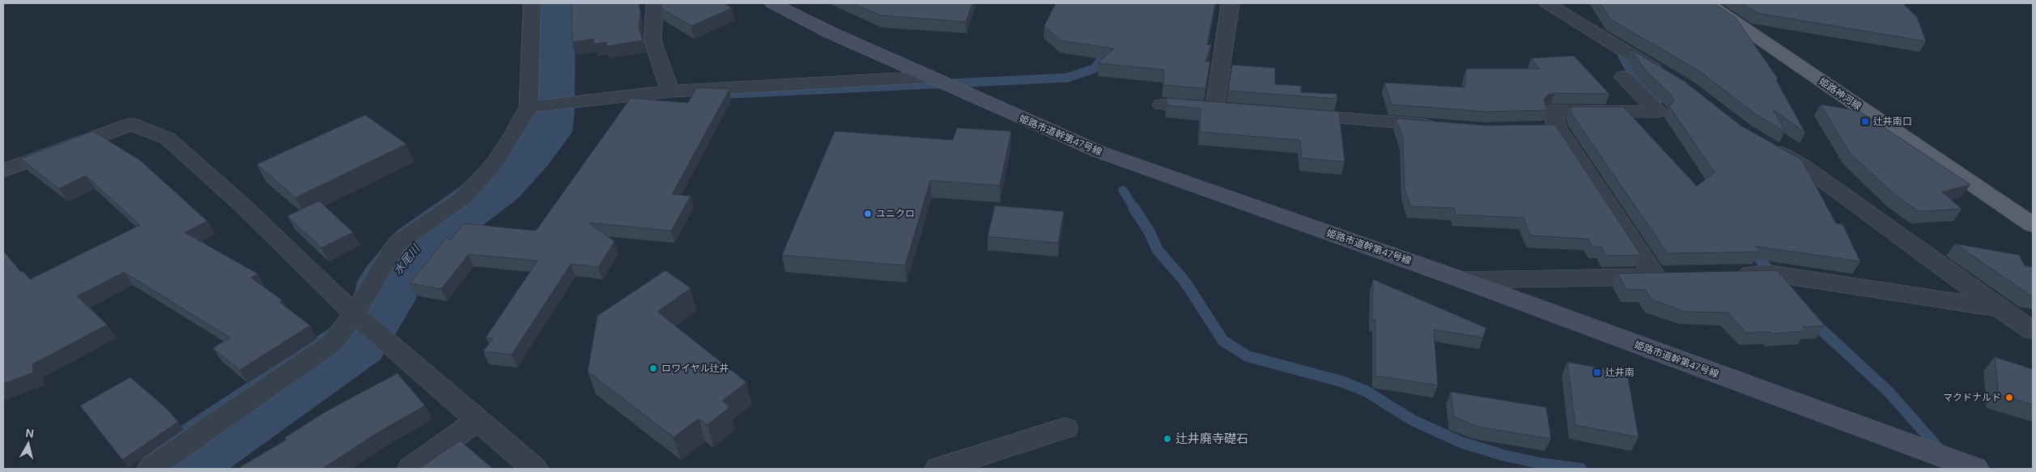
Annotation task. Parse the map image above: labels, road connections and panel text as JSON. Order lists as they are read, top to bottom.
{
  "streets": {
    "main road": ["姫路神河線"],
    "street": ["姫路市道幹第47号線"]
  },
  "water": ["水尾川"],
  "places": {
    "transit": ["辻井南口", "辻井南"],
    "other": [
      "ユニクロ",
      "ロワイヤル辻井",
      "マクドナルド",
      "辻井廃寺礎石"
    ]
  },
  "north": "top"
}
